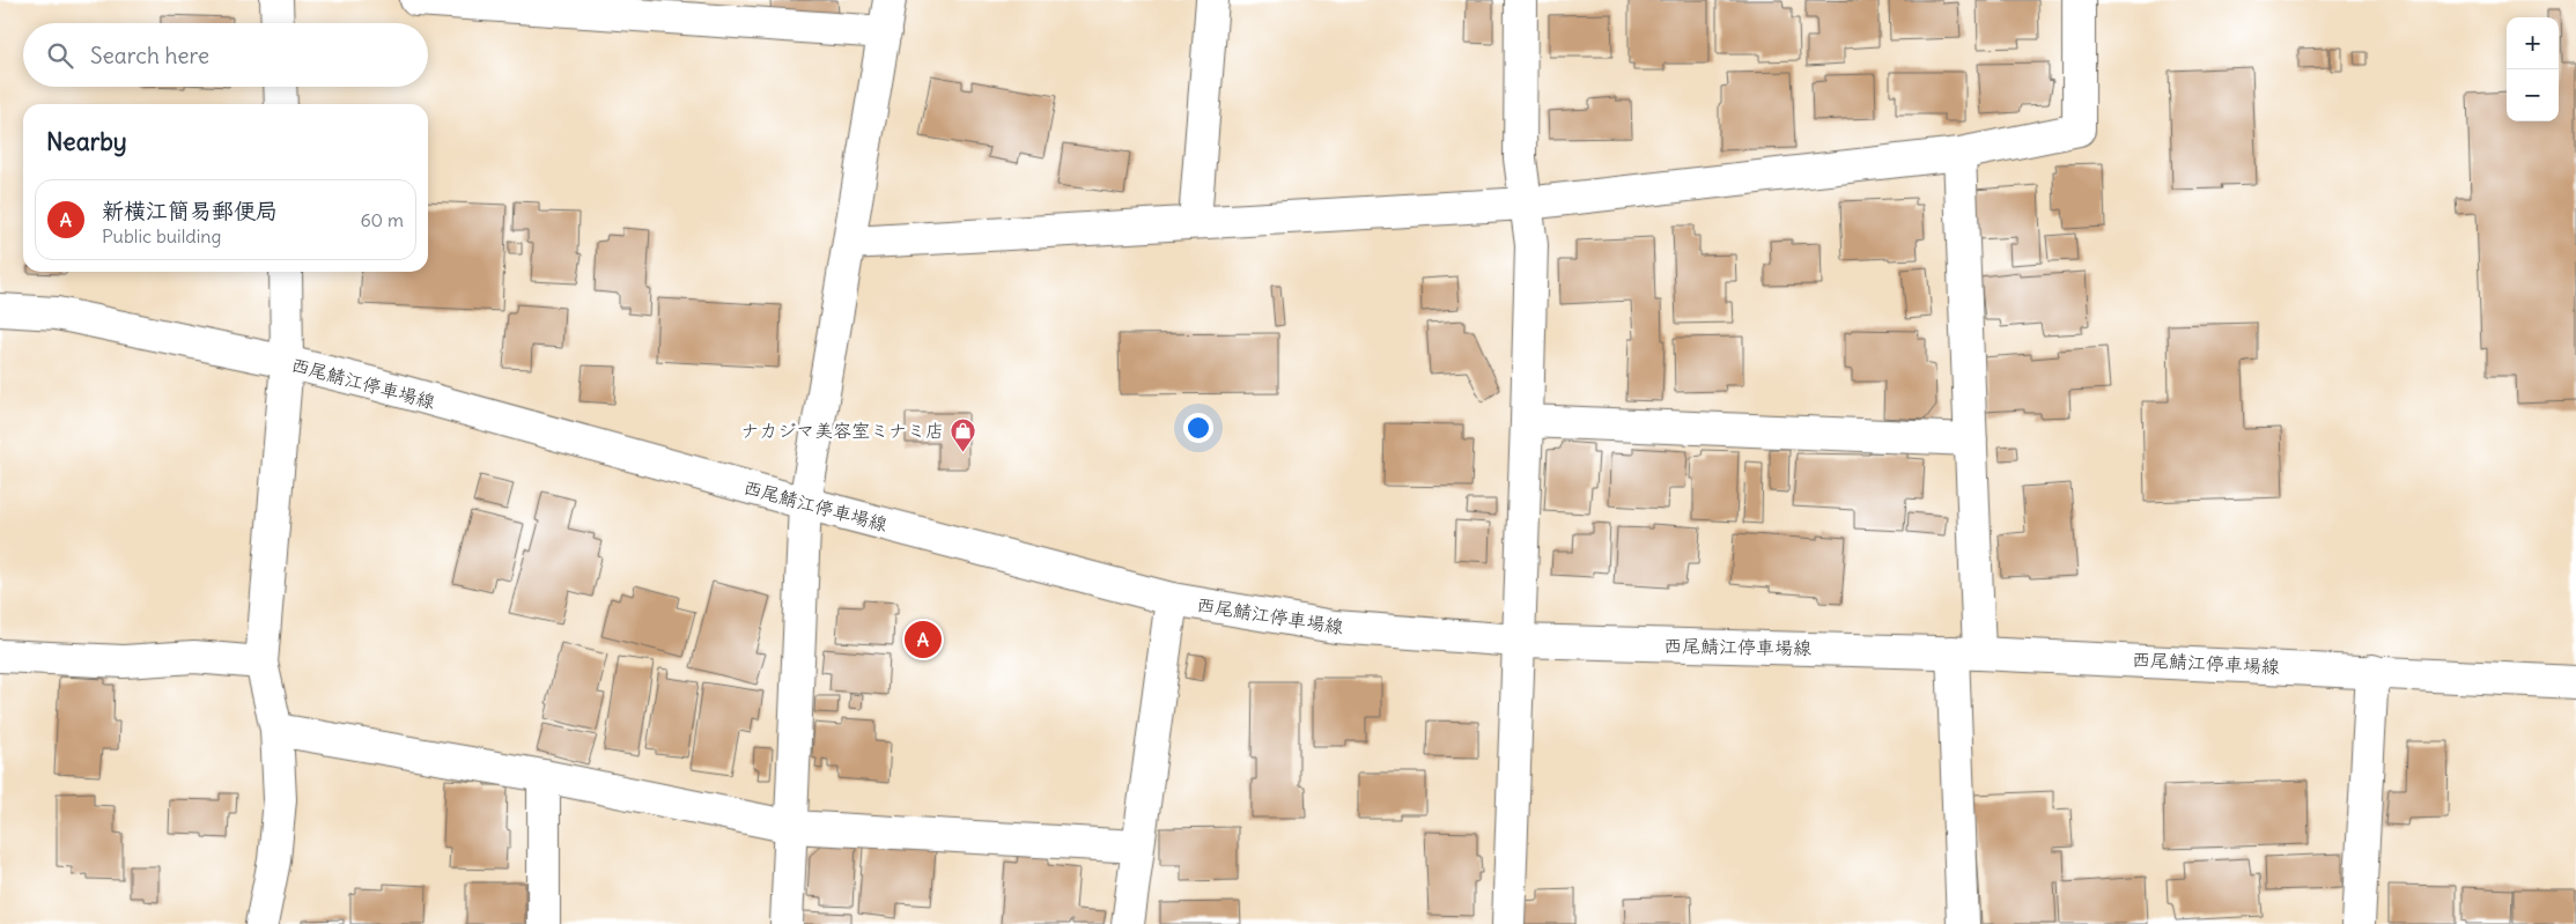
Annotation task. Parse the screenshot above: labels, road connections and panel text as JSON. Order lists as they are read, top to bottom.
{
  "streets": {
    "street": ["西尾鯖江停車場線"]
  },
  "places": {
    "shop": ["ナカジマ美容室ミナミ店"]
  },
  "page": {
    "map_buttons": ["+", "−"],
    "search": "Search here",
    "heading": "Nearby",
    "list": [
      {
        "mark": "A",
        "name": "新横江簡易郵便局",
        "note": "Public building",
        "value": "60 m"
      }
    ],
    "pins": "A"
  }
}
